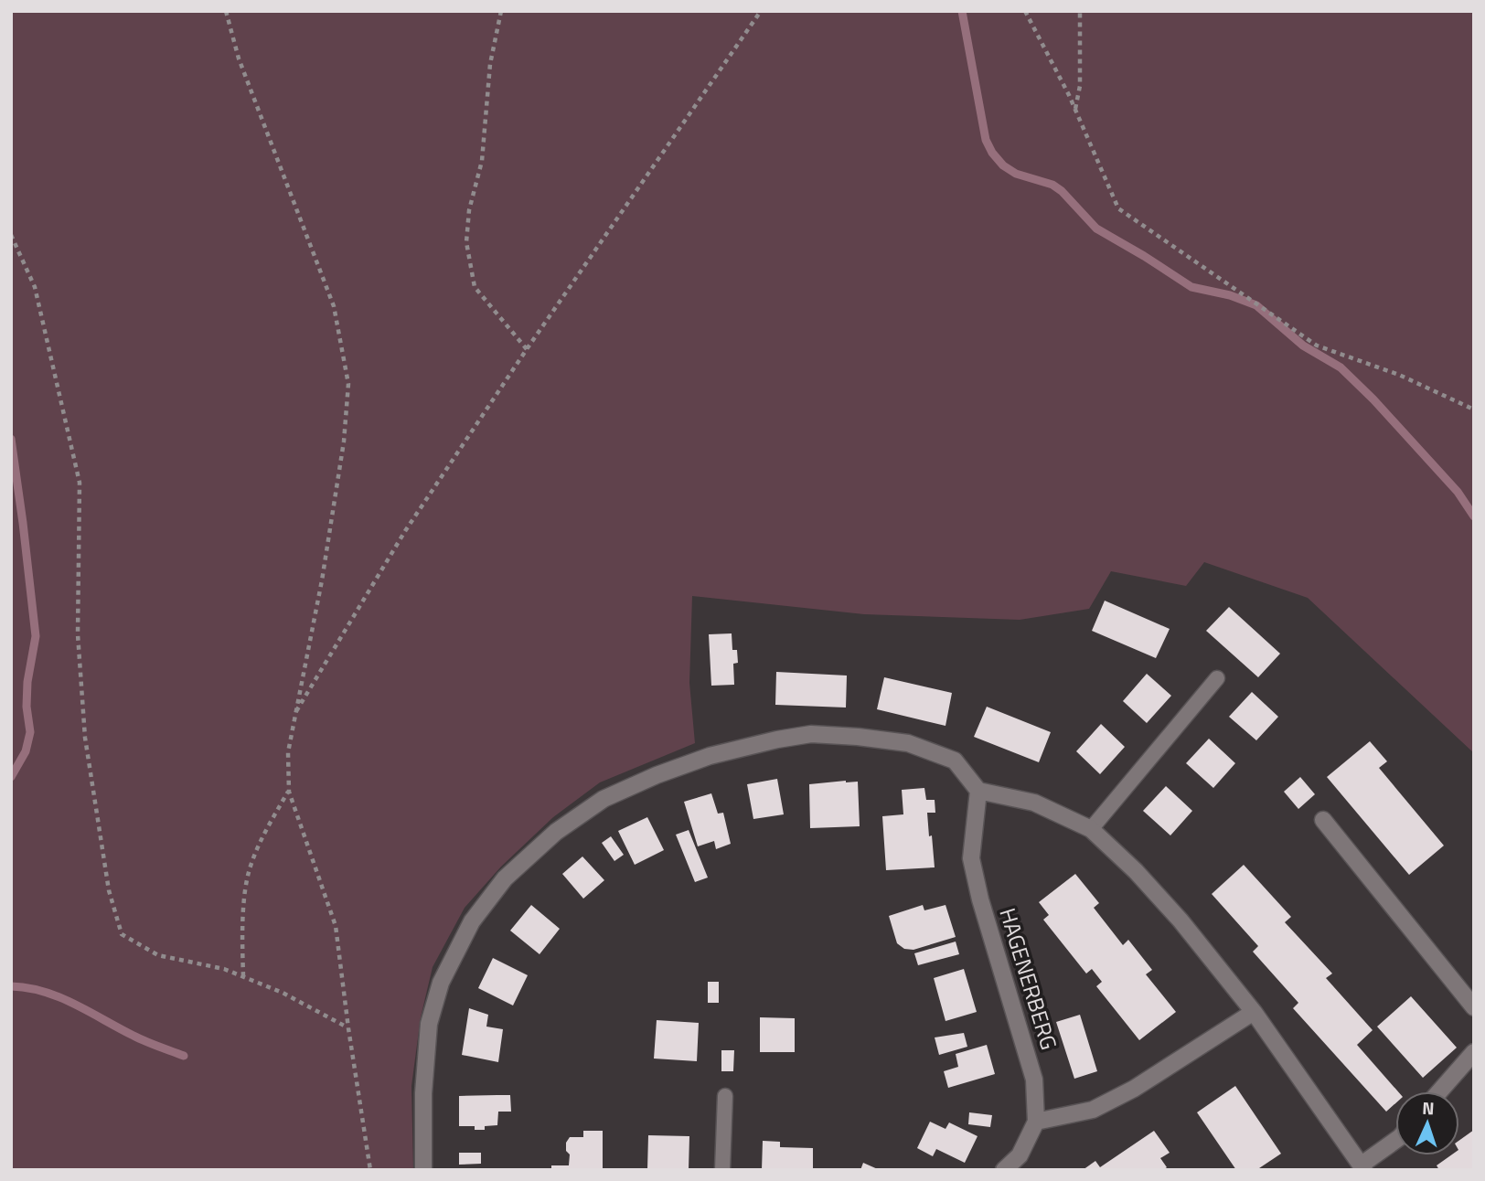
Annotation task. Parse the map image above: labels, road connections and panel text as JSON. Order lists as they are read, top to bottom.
{
  "streets": {
    "street": ["HAGENERBERG"]
  },
  "north": "top"
}
